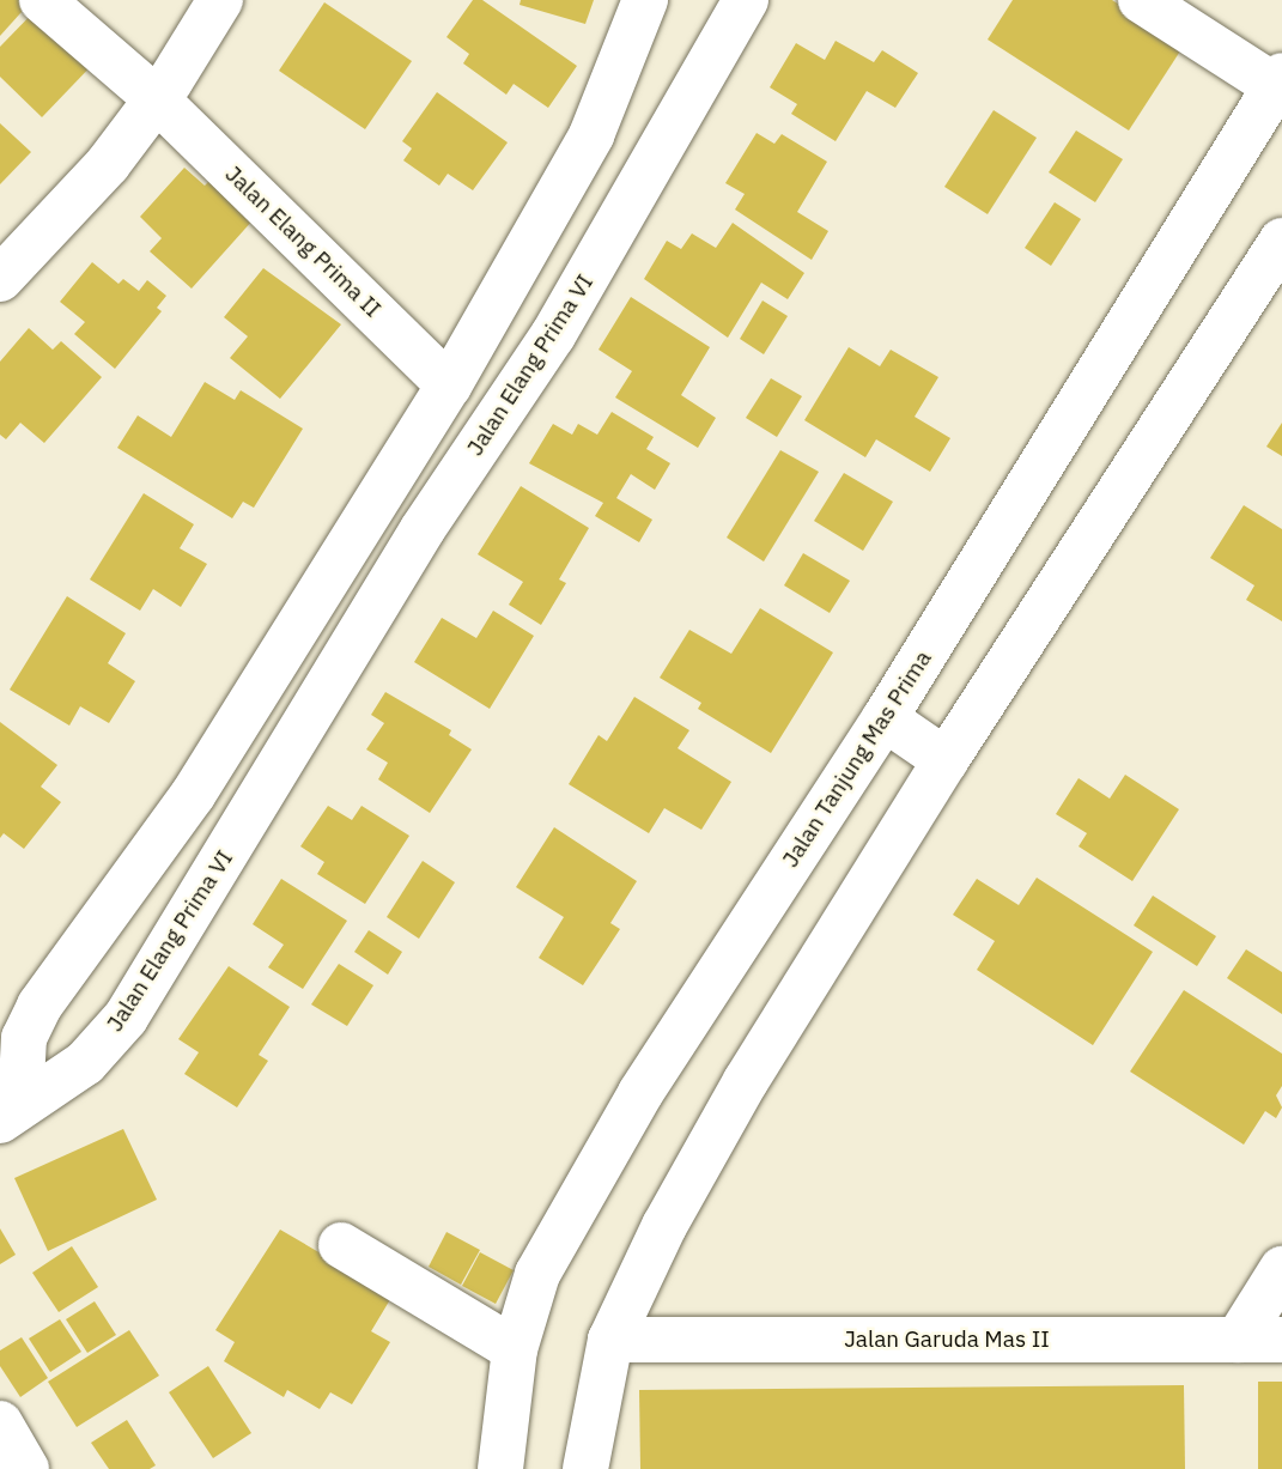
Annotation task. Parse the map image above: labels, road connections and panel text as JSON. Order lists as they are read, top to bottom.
{
  "streets": {
    "street": [
      "Jalan Elang Prima II",
      "Jalan Elang Prima VI",
      "Jalan Tanjung Mas Prima",
      "Jalan Garuda Mas II"
    ]
  },
  "crossings": [
    ["Jalan Elang Prima II", "Jalan Elang Prima VI"]
  ]
}
